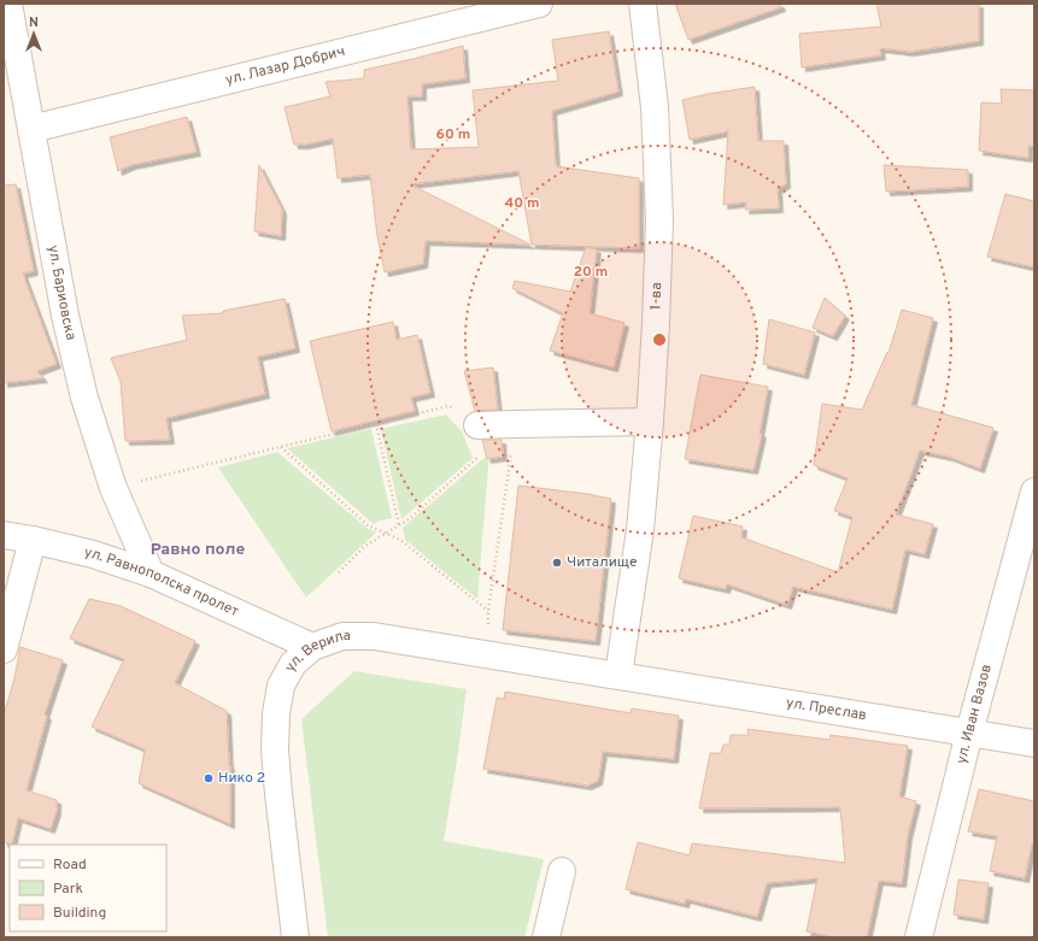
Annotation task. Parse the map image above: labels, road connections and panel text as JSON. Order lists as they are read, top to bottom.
{
  "streets": {
    "street": [
      "ул. Лазар Добрич",
      "ул. Бариовска",
      "1-ва",
      "ул. Равнополска пролет",
      "ул. Верила",
      "ул. Преслав",
      "ул. Иван Вазов"
    ]
  },
  "crossings": [
    ["ул. Лазар Добрич", "ул. Бариовска"],
    ["ул. Бариовска", "ул. Равнополска пролет"],
    ["1-ва", "ул. Верила"],
    ["1-ва", "ул. Преслав"],
    ["ул. Равнополска пролет", "ул. Верила"],
    ["ул. Верила", "ул. Преслав"],
    ["ул. Преслав", "ул. Иван Вазов"]
  ],
  "districts": ["Равно поле"],
  "places": ["Читалище", "Нико 2"],
  "legend": ["Road", "Park", "Building"],
  "north": "top",
  "rings": ["60 m", "40 m", "20 m"]
}
